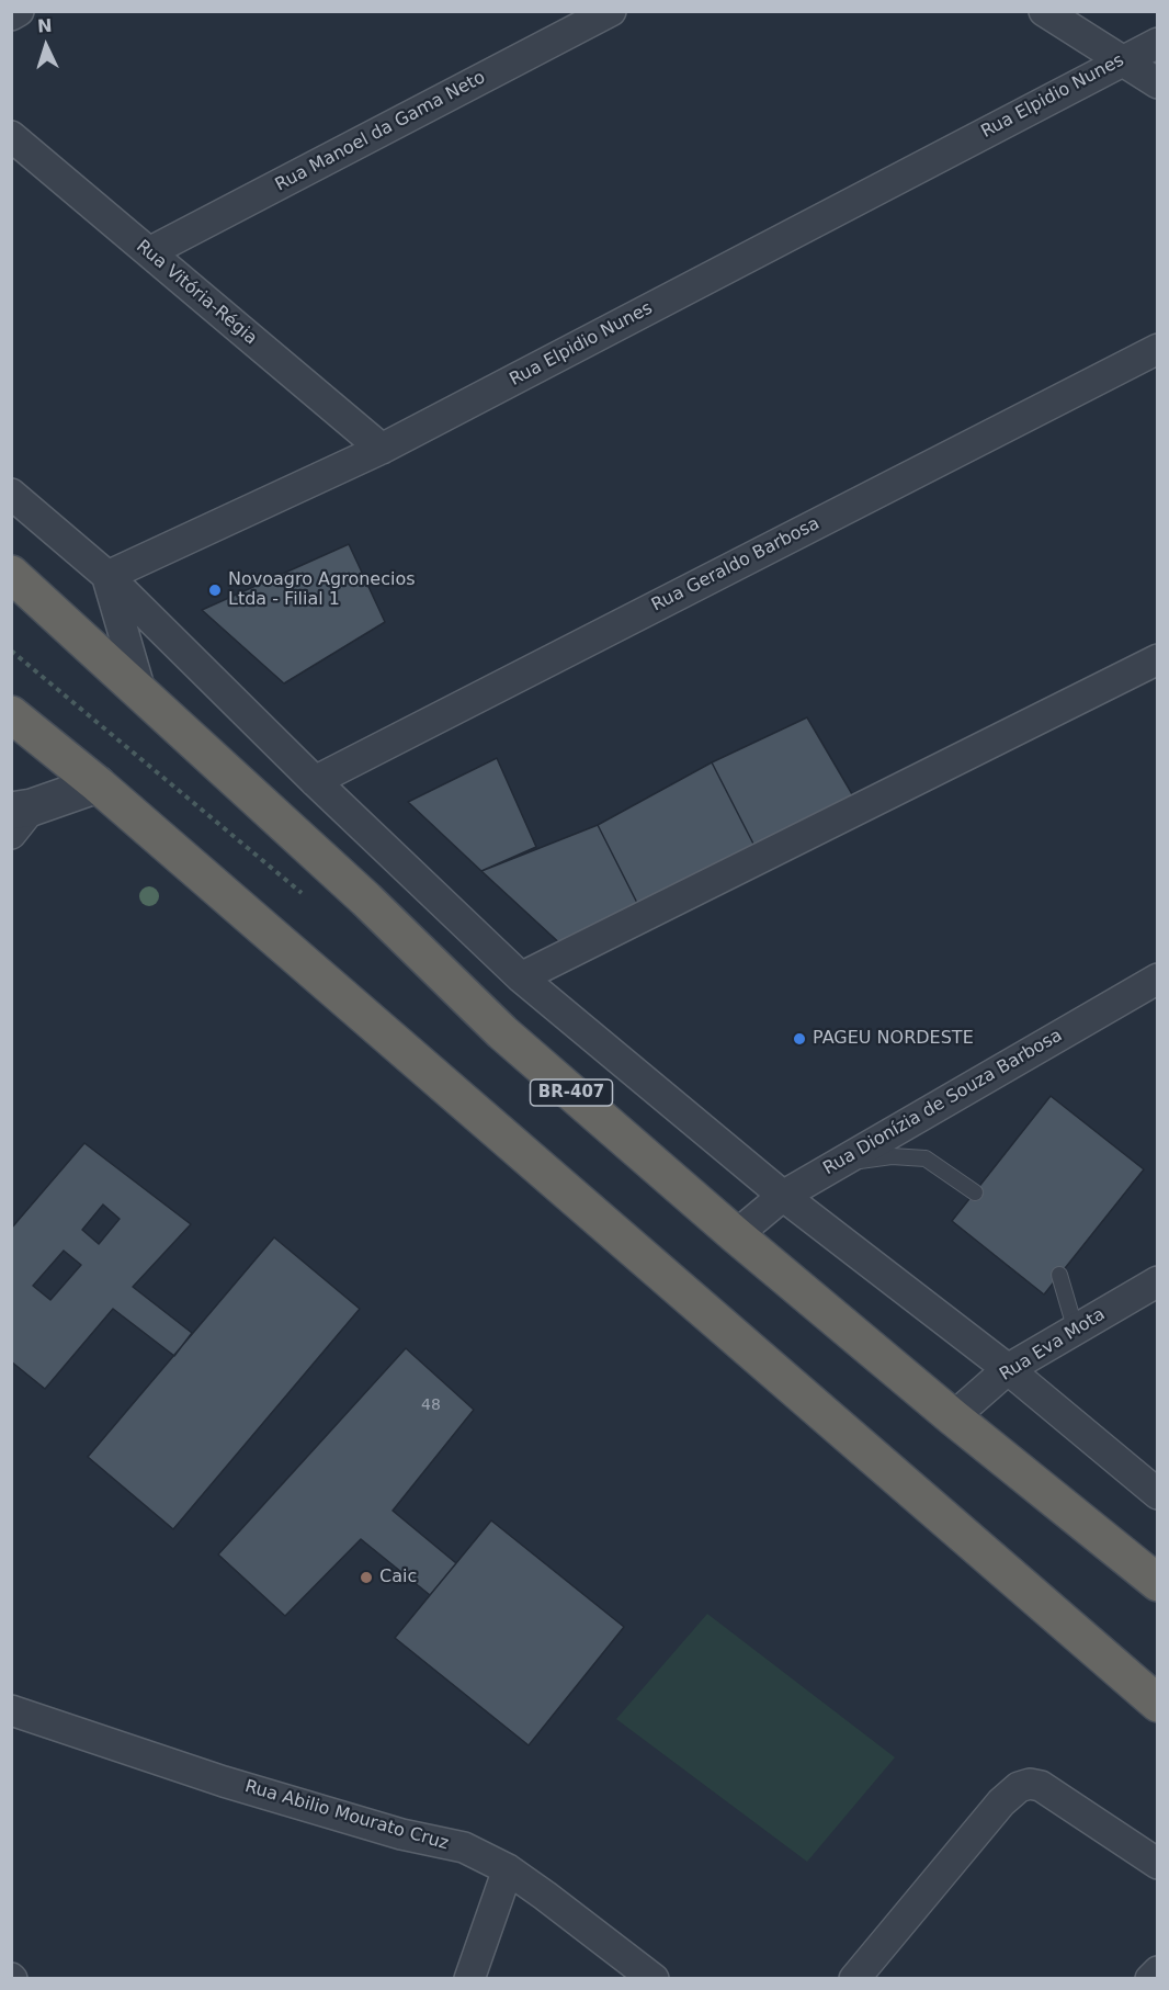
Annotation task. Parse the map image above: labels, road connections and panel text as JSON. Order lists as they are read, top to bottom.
{
  "streets": {
    "highway": ["BR-407"],
    "street": [
      "Rua Elpidio Nunes",
      "Rua Manoel da Gama Neto",
      "Rua Vitória-Régia",
      "Rua Geraldo Barbosa",
      "Rua Dionízia de Souza Barbosa",
      "Rua Eva Mota",
      "Rua Abilio Mourato Cruz"
    ]
  },
  "crossings": [
    ["Rua Elpidio Nunes", "Rua Vitória-Régia"],
    ["Rua Manoel da Gama Neto", "Rua Vitória-Régia"],
    ["BR-407", "Rua Dionízia de Souza Barbosa"],
    ["BR-407", "Rua Eva Mota"]
  ],
  "places": ["Novoagro Agronecios Ltda - Filial 1", "PAGEU NORDESTE", "Caic"],
  "house_numbers": ["48"],
  "north": "top"
}
